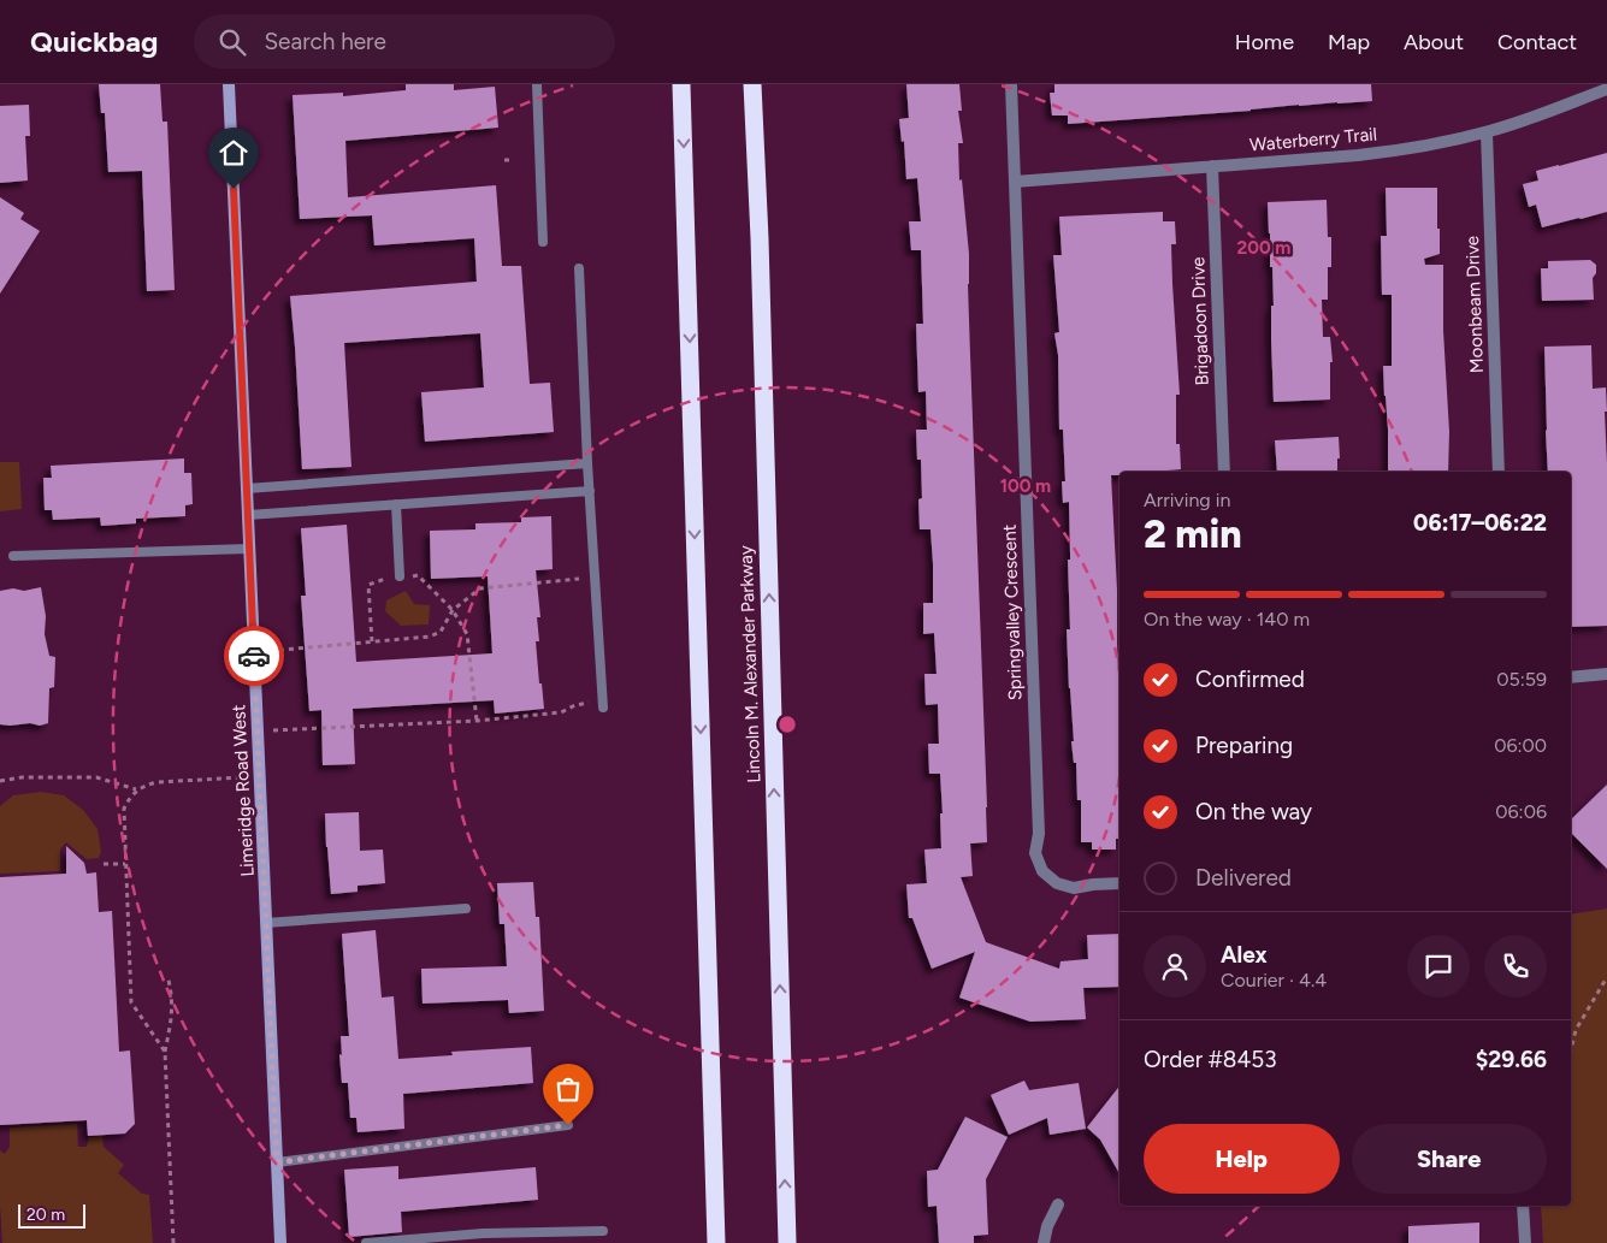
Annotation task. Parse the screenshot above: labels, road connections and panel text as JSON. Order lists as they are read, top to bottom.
{
  "streets": {
    "highway": ["Lincoln M. Alexander Parkway"],
    "street": [
      "Waterberry Trail",
      "Moonbeam Drive",
      "Brigadoon Drive",
      "Springvalley Crescent",
      "Limeridge Road West"
    ]
  },
  "crossings": [
    ["Waterberry Trail", "Moonbeam Drive"],
    ["Waterberry Trail", "Brigadoon Drive"],
    ["Waterberry Trail", "Springvalley Crescent"]
  ],
  "scale_bar": "20 m",
  "page": {
    "header": "Quickbag",
    "search": "Search here",
    "nav": [
      "Home",
      "Map",
      "About",
      "Contact"
    ],
    "heading": ["2 min", "Arriving in", "06:17–06:22"],
    "panel": [
      "Alex",
      "Courier · 4.4",
      "Order #8453",
      "$29.66"
    ],
    "bar": "On the way · 140 m",
    "list": [
      ["Confirmed", "05:59"],
      ["Preparing", "06:00"],
      ["On the way", "06:06"],
      "Delivered"
    ],
    "buttons": ["Help", "Share"],
    "scale": "20 m"
  },
  "rings": ["200 m", "100 m"]
}
